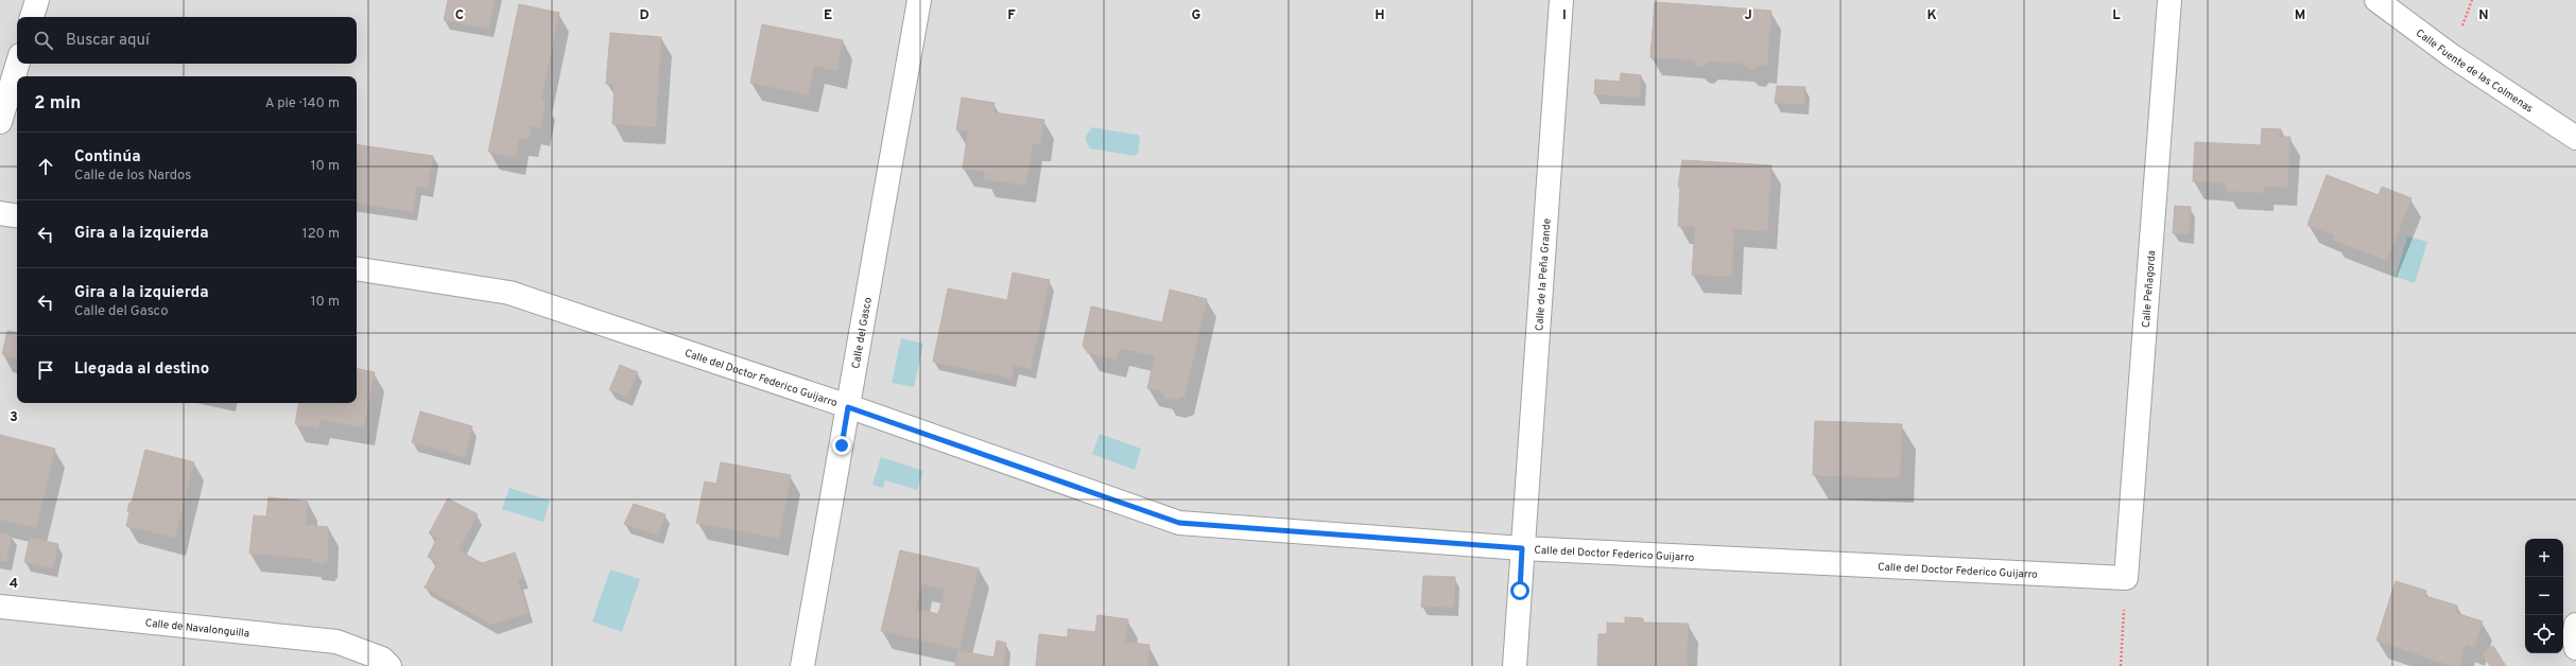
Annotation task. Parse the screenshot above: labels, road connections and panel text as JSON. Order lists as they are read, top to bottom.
{
  "streets": {
    "street": [
      "Calle Fuente de las Colmenas",
      "Calle de la Peña Grande",
      "Calle Peñagorda",
      "Calle del Gasco",
      "Calle del Doctor Federico Guijarro",
      "Calle de Navalonguilla"
    ]
  },
  "crossings": [
    ["Calle de la Peña Grande", "Calle del Doctor Federico Guijarro"],
    ["Calle Peñagorda", "Calle del Doctor Federico Guijarro"],
    ["Calle del Gasco", "Calle del Doctor Federico Guijarro"]
  ],
  "page": {
    "search": "Buscar aquí",
    "heading": ["2 min", "A pie · 140 m"],
    "list": [
      ["Continúa", "Calle de los Nardos", "10 m"],
      ["Gira a la izquierda", "120 m"],
      ["Gira a la izquierda", "Calle del Gasco", "10 m"],
      "Llegada al destino"
    ],
    "map_buttons": ["+", "−"]
  },
  "grid": {
    "columns": [
      "C",
      "D",
      "E",
      "F",
      "G",
      "H",
      "I",
      "J",
      "K",
      "L",
      "M",
      "N"
    ],
    "rows": ["3", "4"]
  }
}
